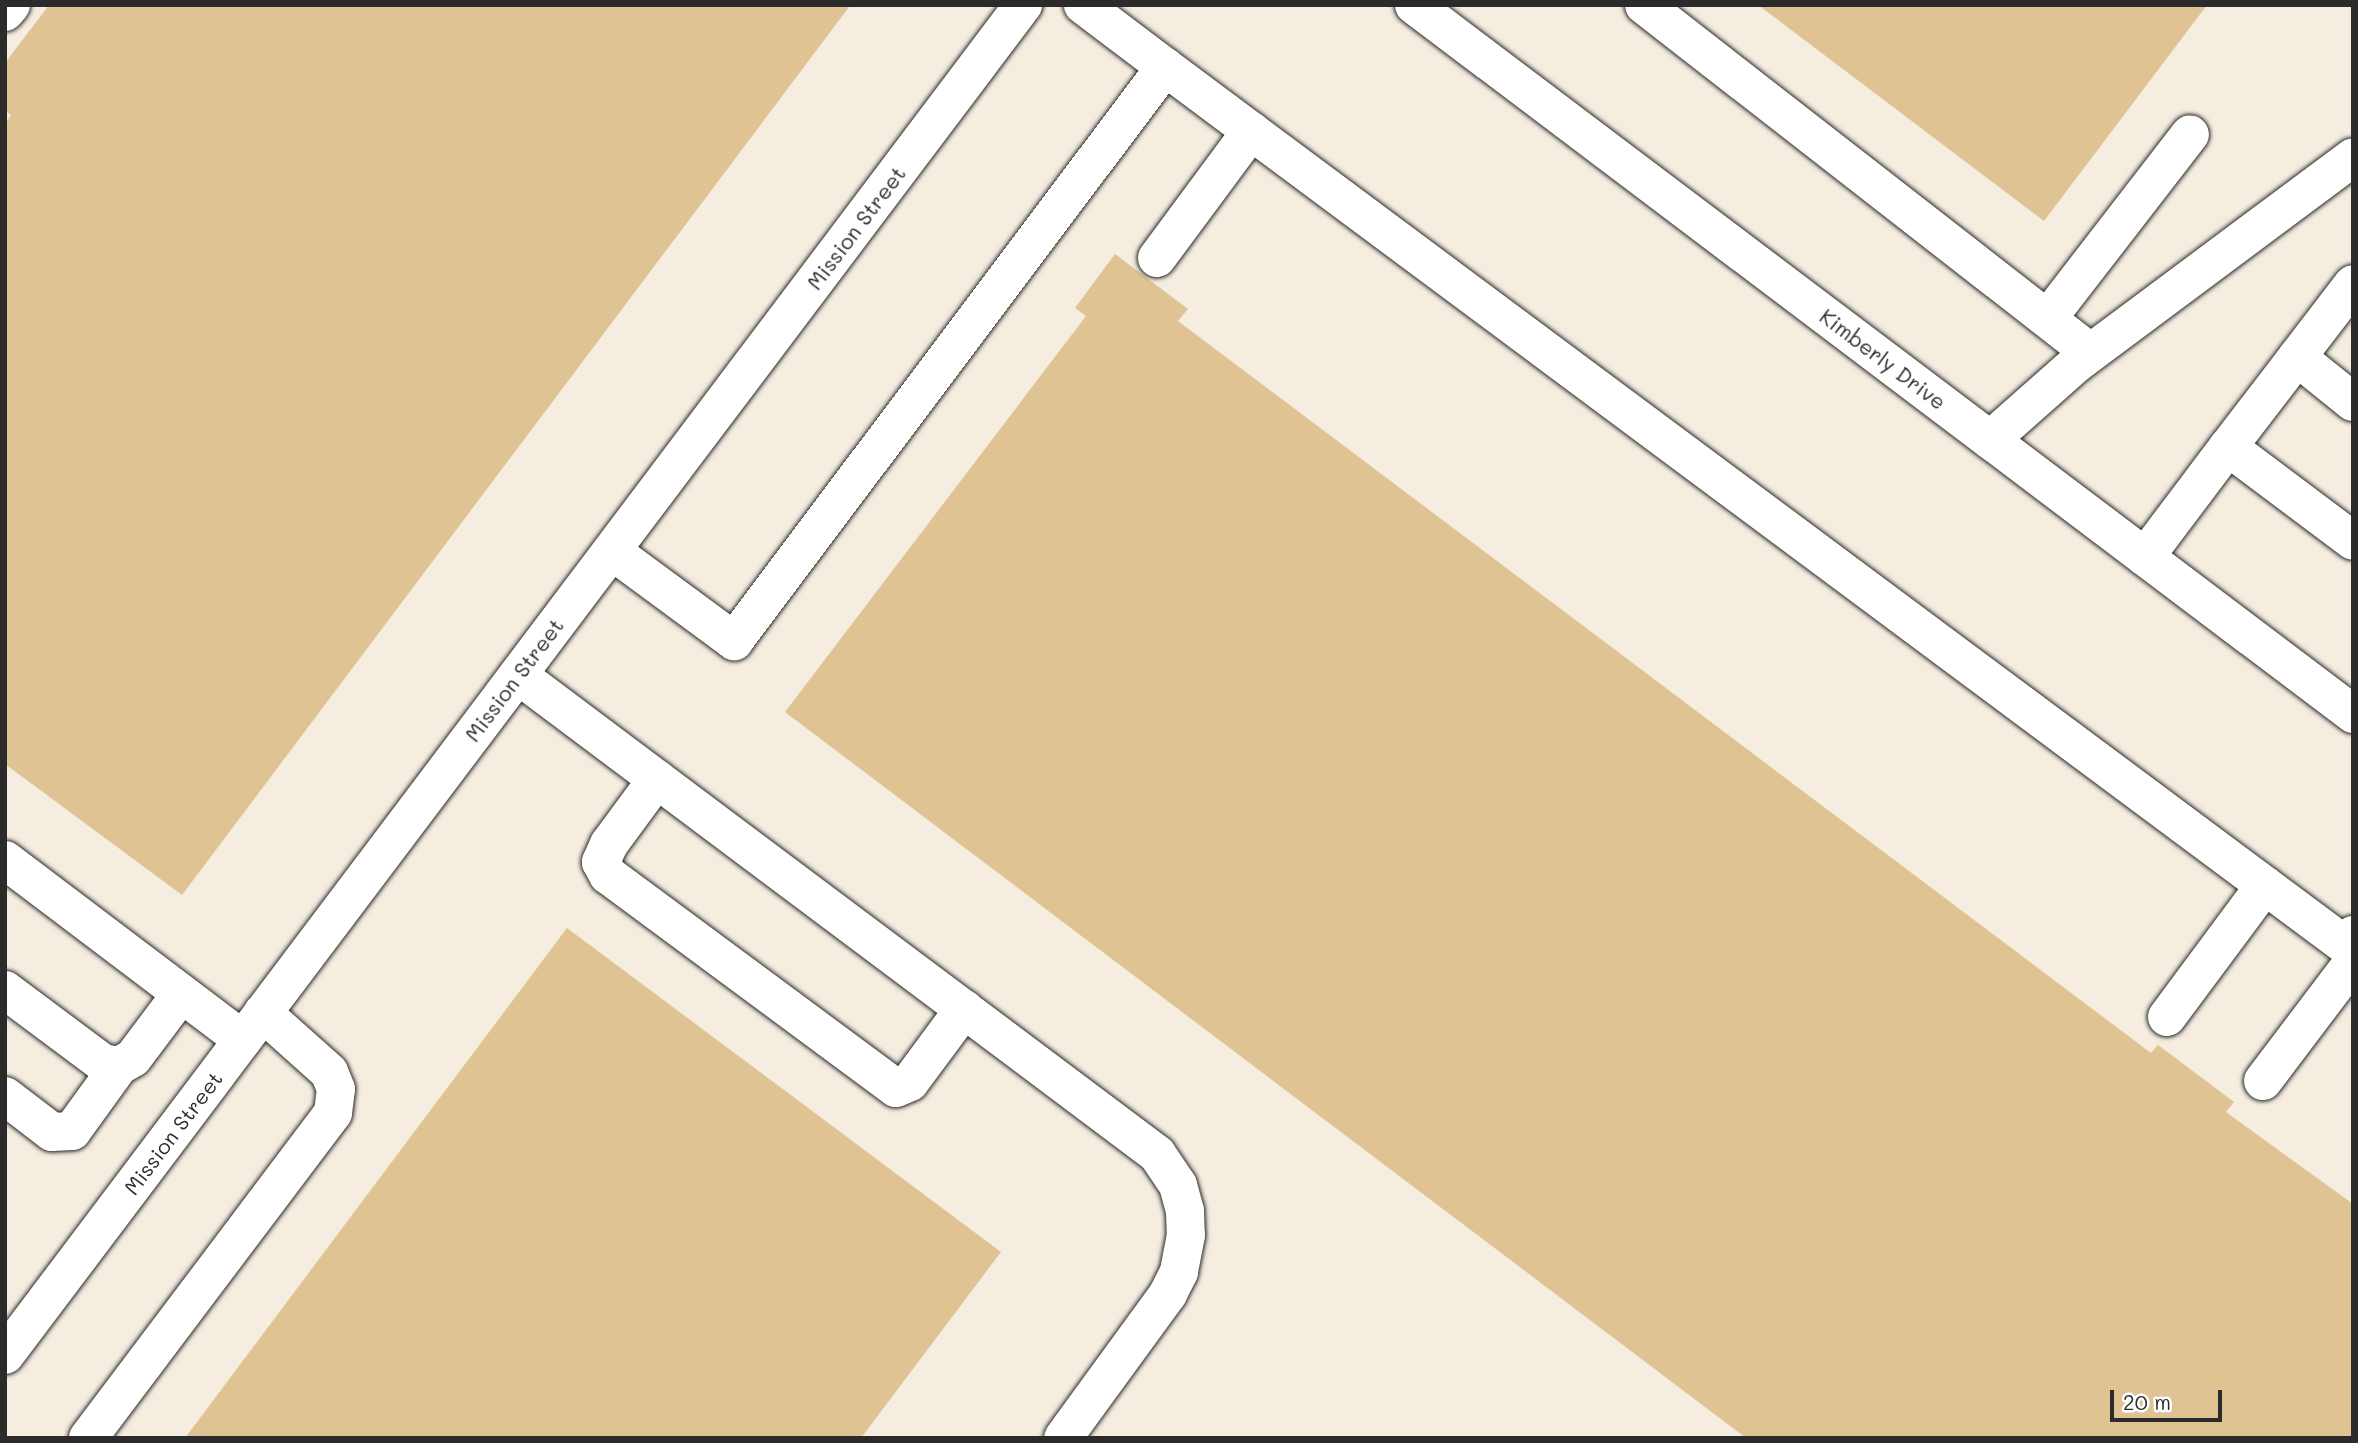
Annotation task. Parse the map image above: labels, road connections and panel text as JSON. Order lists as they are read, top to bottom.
{
  "streets": {
    "street": ["Mission Street", "Kimberly Drive"]
  },
  "scale_bar": "20 m"
}
